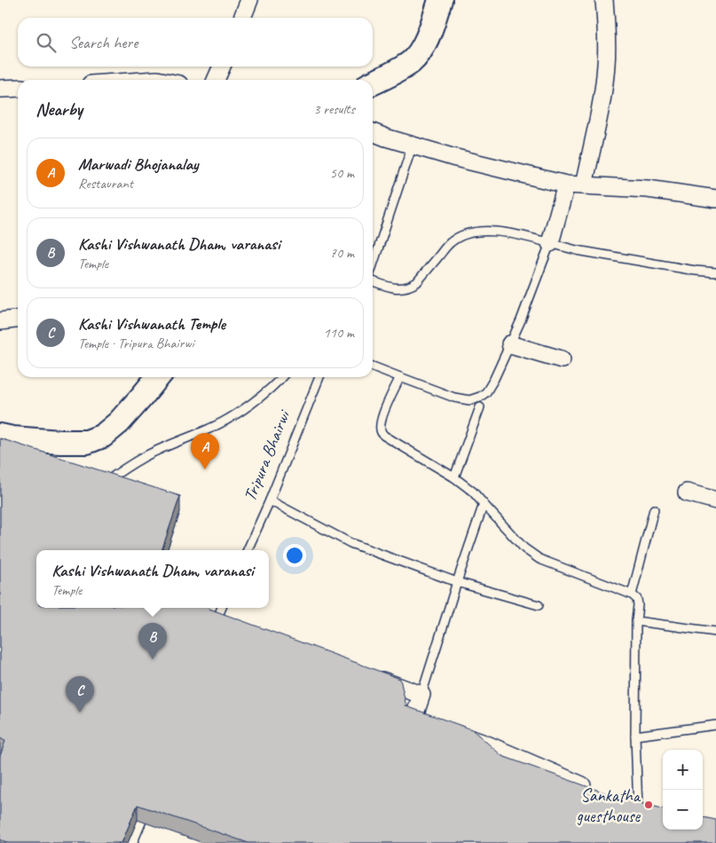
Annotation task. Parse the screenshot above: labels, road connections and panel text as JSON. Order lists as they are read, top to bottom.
{
  "streets": {
    "lane": ["Tripura Bhairwi"]
  },
  "places": ["Sankatha guesthouse"],
  "page": {
    "search": "Search here",
    "heading": ["Nearby", "3 results"],
    "list": [
      {
        "mark": "A",
        "name": "Marwadi Bhojanalay",
        "note": "Restaurant",
        "value": "50 m"
      },
      {
        "mark": "B",
        "name": "Kashi Vishwanath Dham, varanasi",
        "note": "Temple",
        "value": "70 m"
      },
      {
        "mark": "C",
        "name": "Kashi Vishwanath Temple",
        "note": "Temple · Tripura Bhairwi",
        "value": "110 m"
      }
    ],
    "pins": ["A", "B", "C"],
    "popup": ["Kashi Vishwanath Dham, varanasi", "Temple"],
    "map_buttons": ["+", "−"]
  }
}
